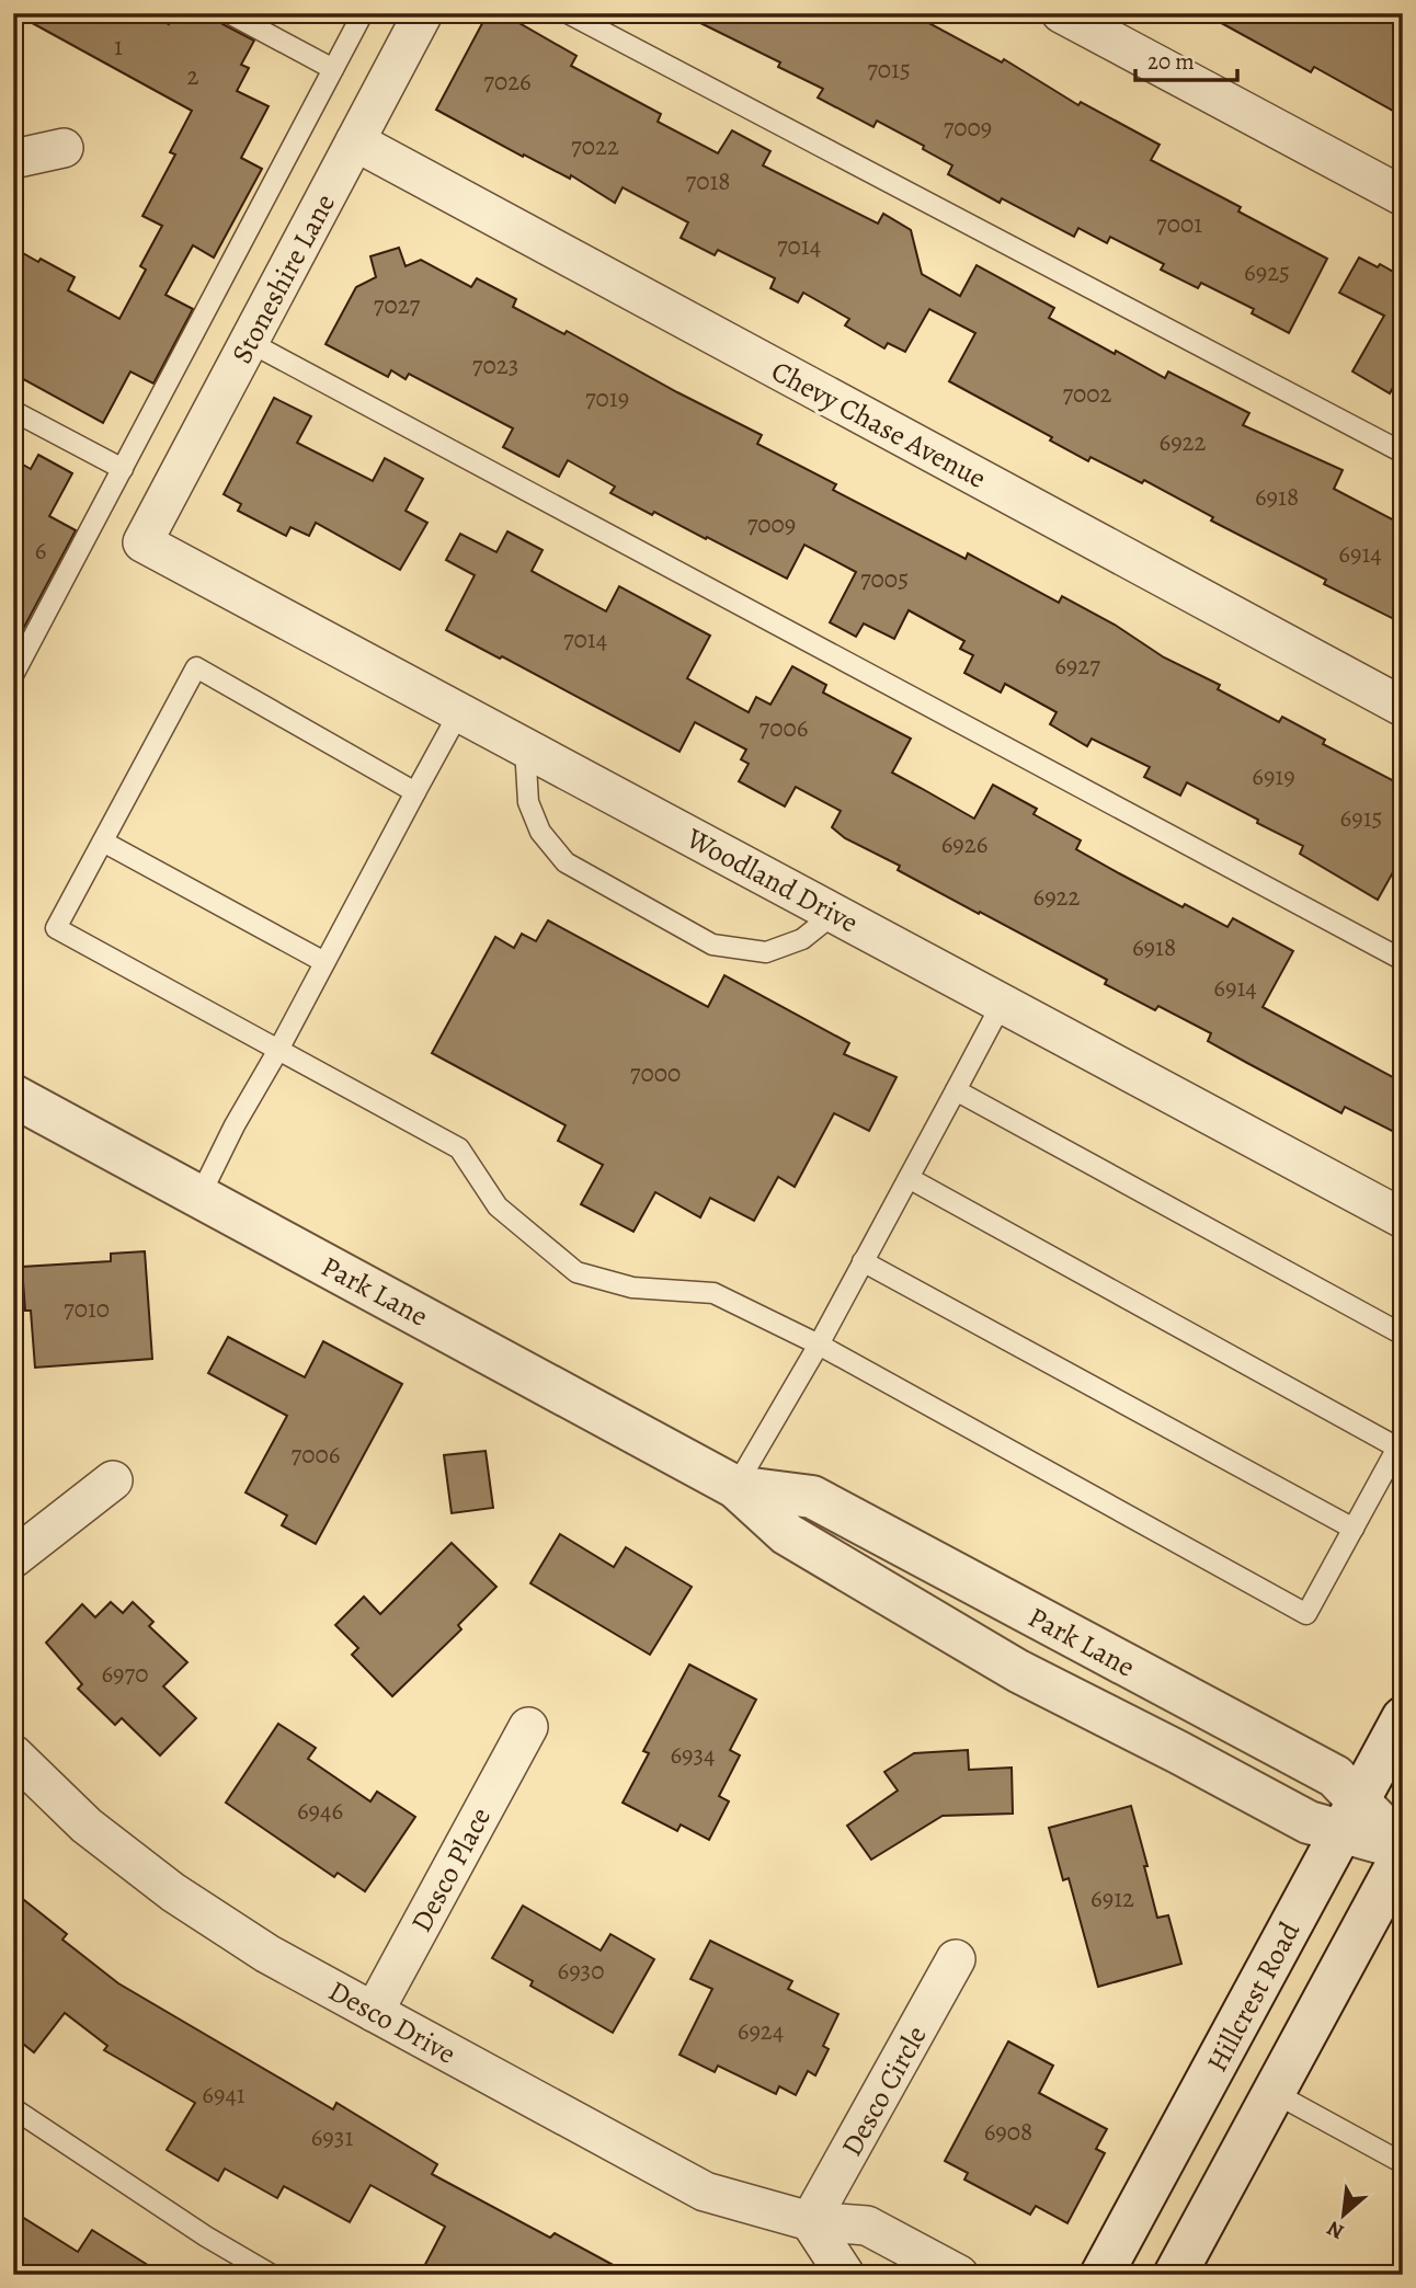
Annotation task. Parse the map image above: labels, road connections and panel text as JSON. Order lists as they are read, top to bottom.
{
  "streets": {
    "street": [
      "Stoneshire Lane",
      "Chevy Chase Avenue",
      "Woodland Drive",
      "Park Lane",
      "Desco Place",
      "Hillcrest Road",
      "Desco Drive",
      "Desco Circle"
    ]
  },
  "crossings": [
    ["Stoneshire Lane", "Chevy Chase Avenue"],
    ["Stoneshire Lane", "Woodland Drive"],
    ["Park Lane", "Hillcrest Road"],
    ["Desco Place", "Desco Drive"],
    ["Desco Drive", "Desco Circle"]
  ],
  "house_numbers": [
    "1",
    "7015",
    "2",
    "7026",
    "7009",
    "7022",
    "7018",
    "7001",
    "7014",
    "6925",
    "7027",
    "7023",
    "7002",
    "7019",
    "6922",
    "6918",
    "7009",
    "6",
    "6914",
    "7005",
    "7014",
    "6927",
    "7006",
    "6919",
    "6915",
    "6926",
    "6922",
    "6918",
    "6914",
    "7000",
    "7010",
    "7006",
    "6970",
    "6934",
    "6946",
    "6912",
    "6930",
    "6924",
    "6941",
    "6908",
    "6931"
  ],
  "scale_bar": "20 m",
  "north": "bottom left"
}
